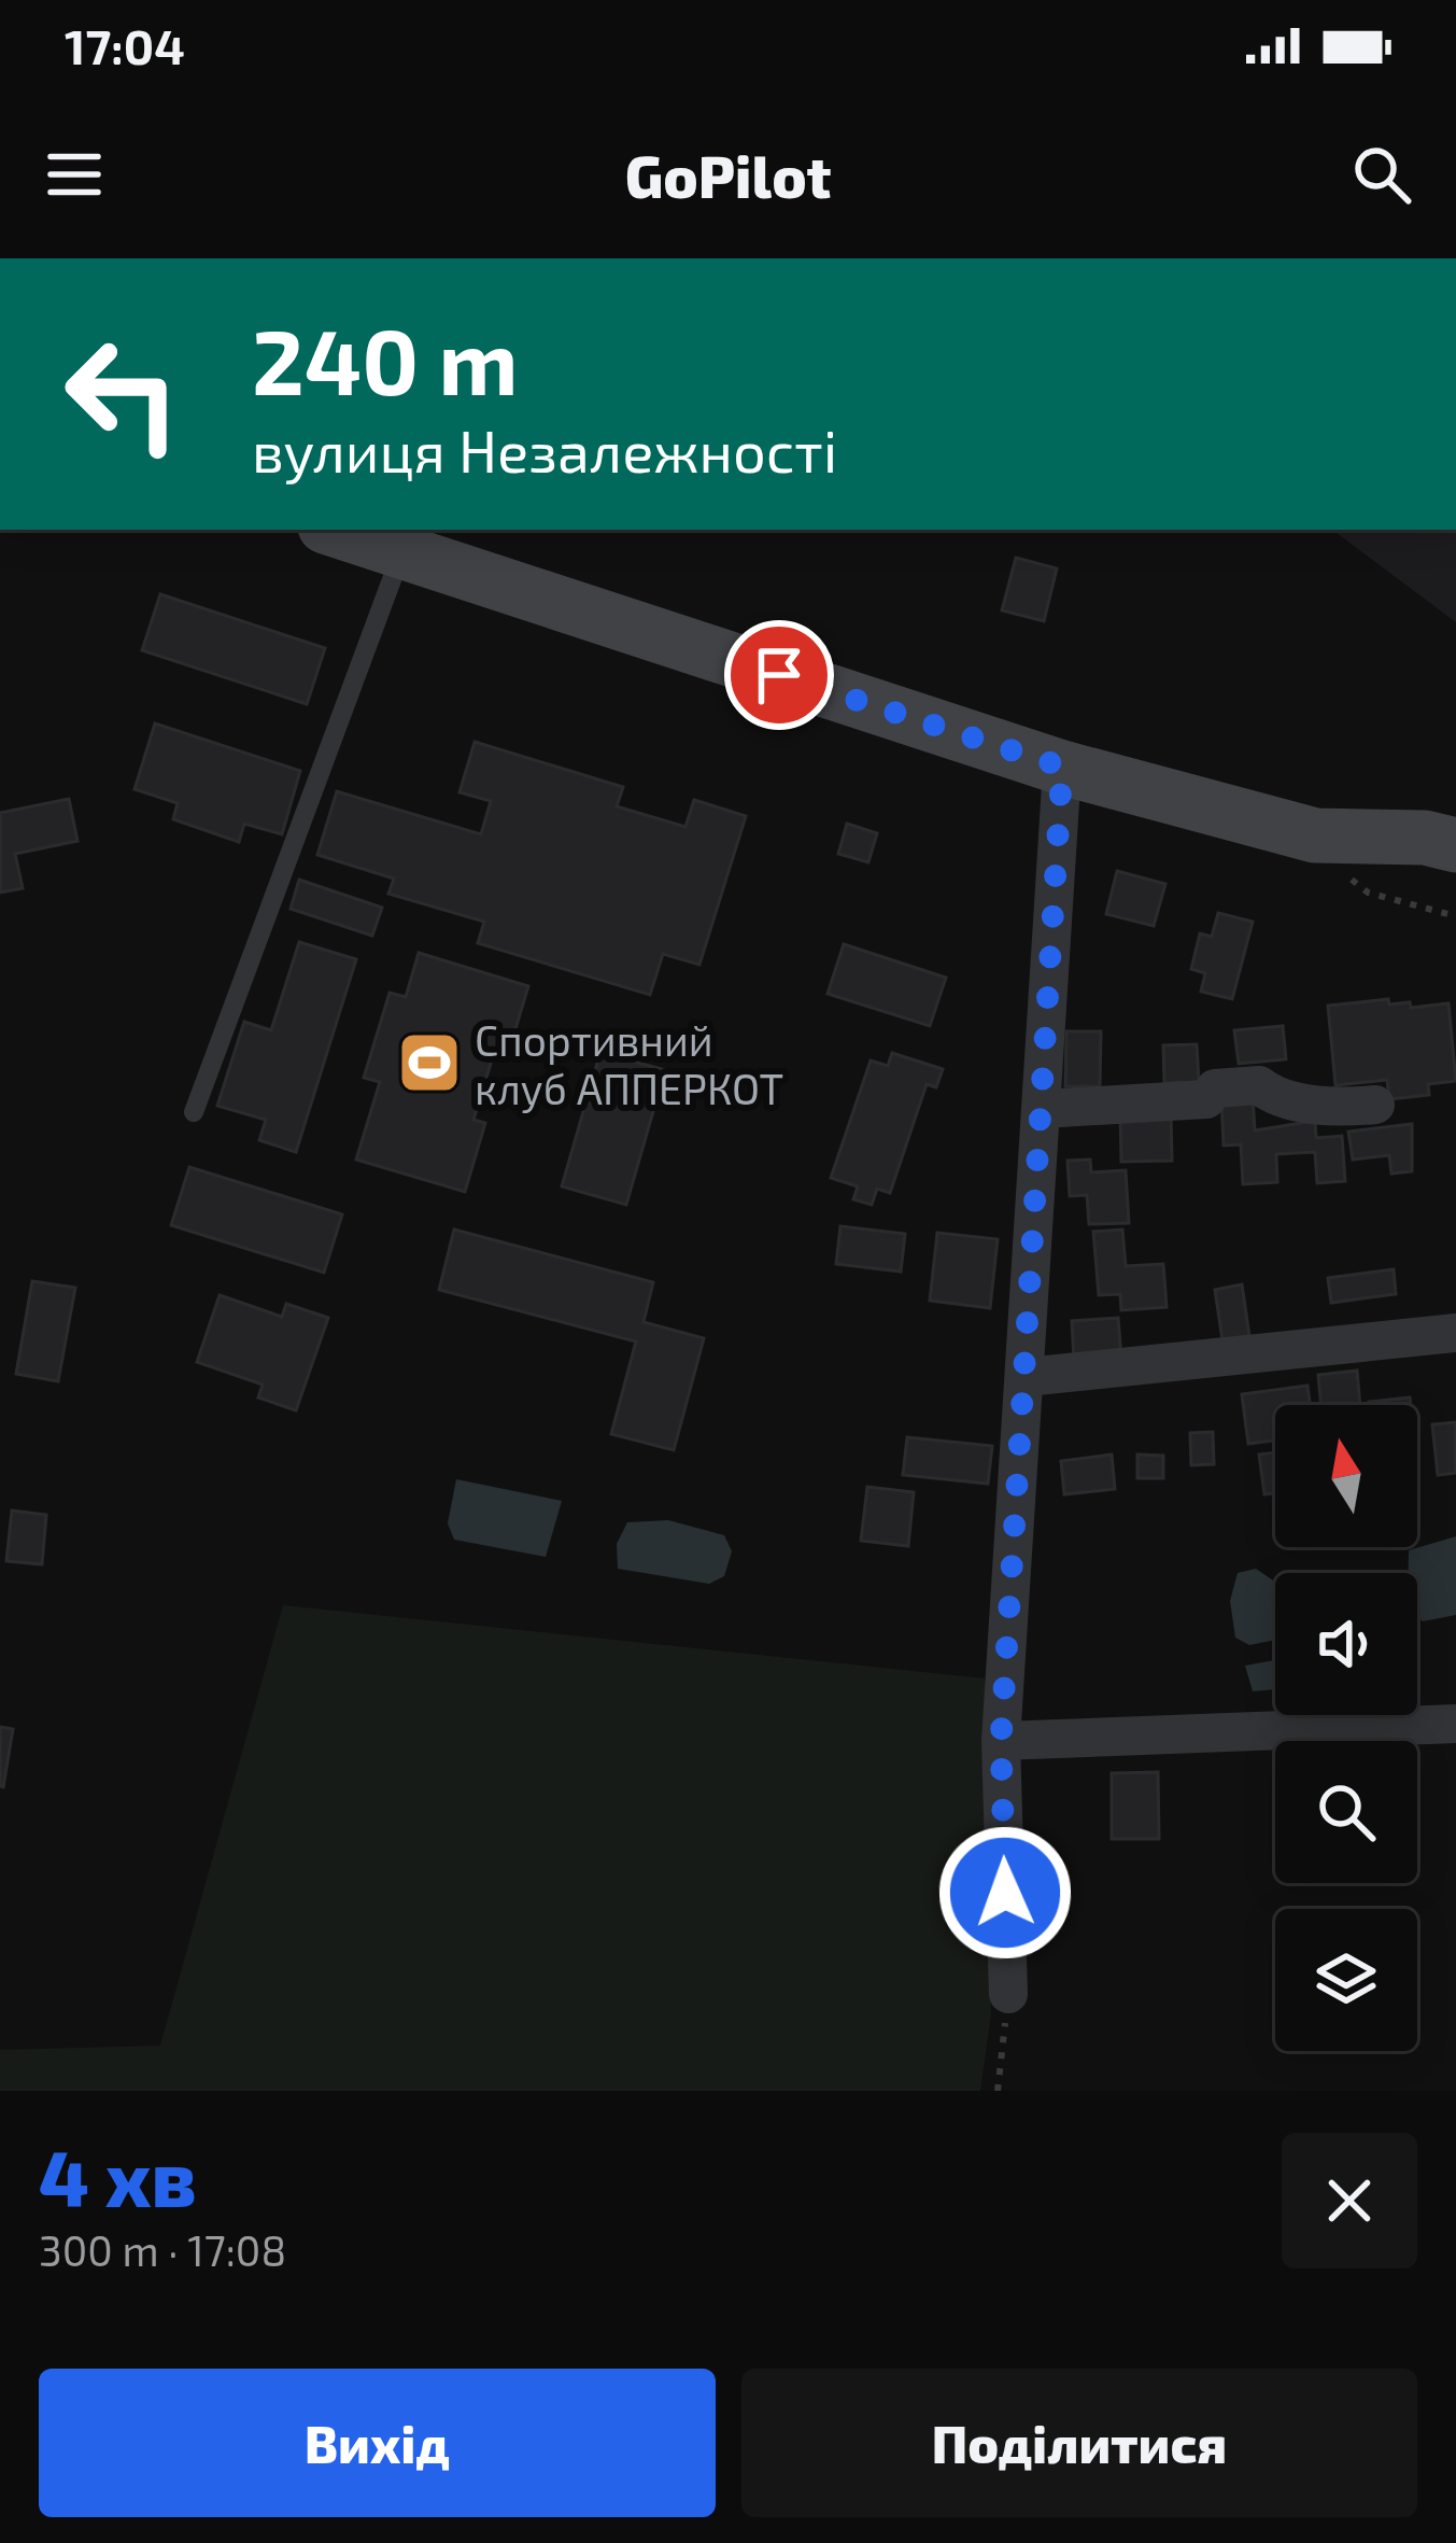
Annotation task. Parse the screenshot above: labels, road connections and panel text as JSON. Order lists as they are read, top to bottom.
{
  "places": {
    "sports": ["Спортивний клуб АППЕРКОТ"]
  },
  "north": "top",
  "page": {
    "status": "17:04",
    "header": "GoPilot",
    "turn": ["240 m", "вулиця Незалежності"],
    "heading": ["4 хв", "300 m · 17:08"],
    "buttons": ["Вихід", "Поділитися"]
  }
}
